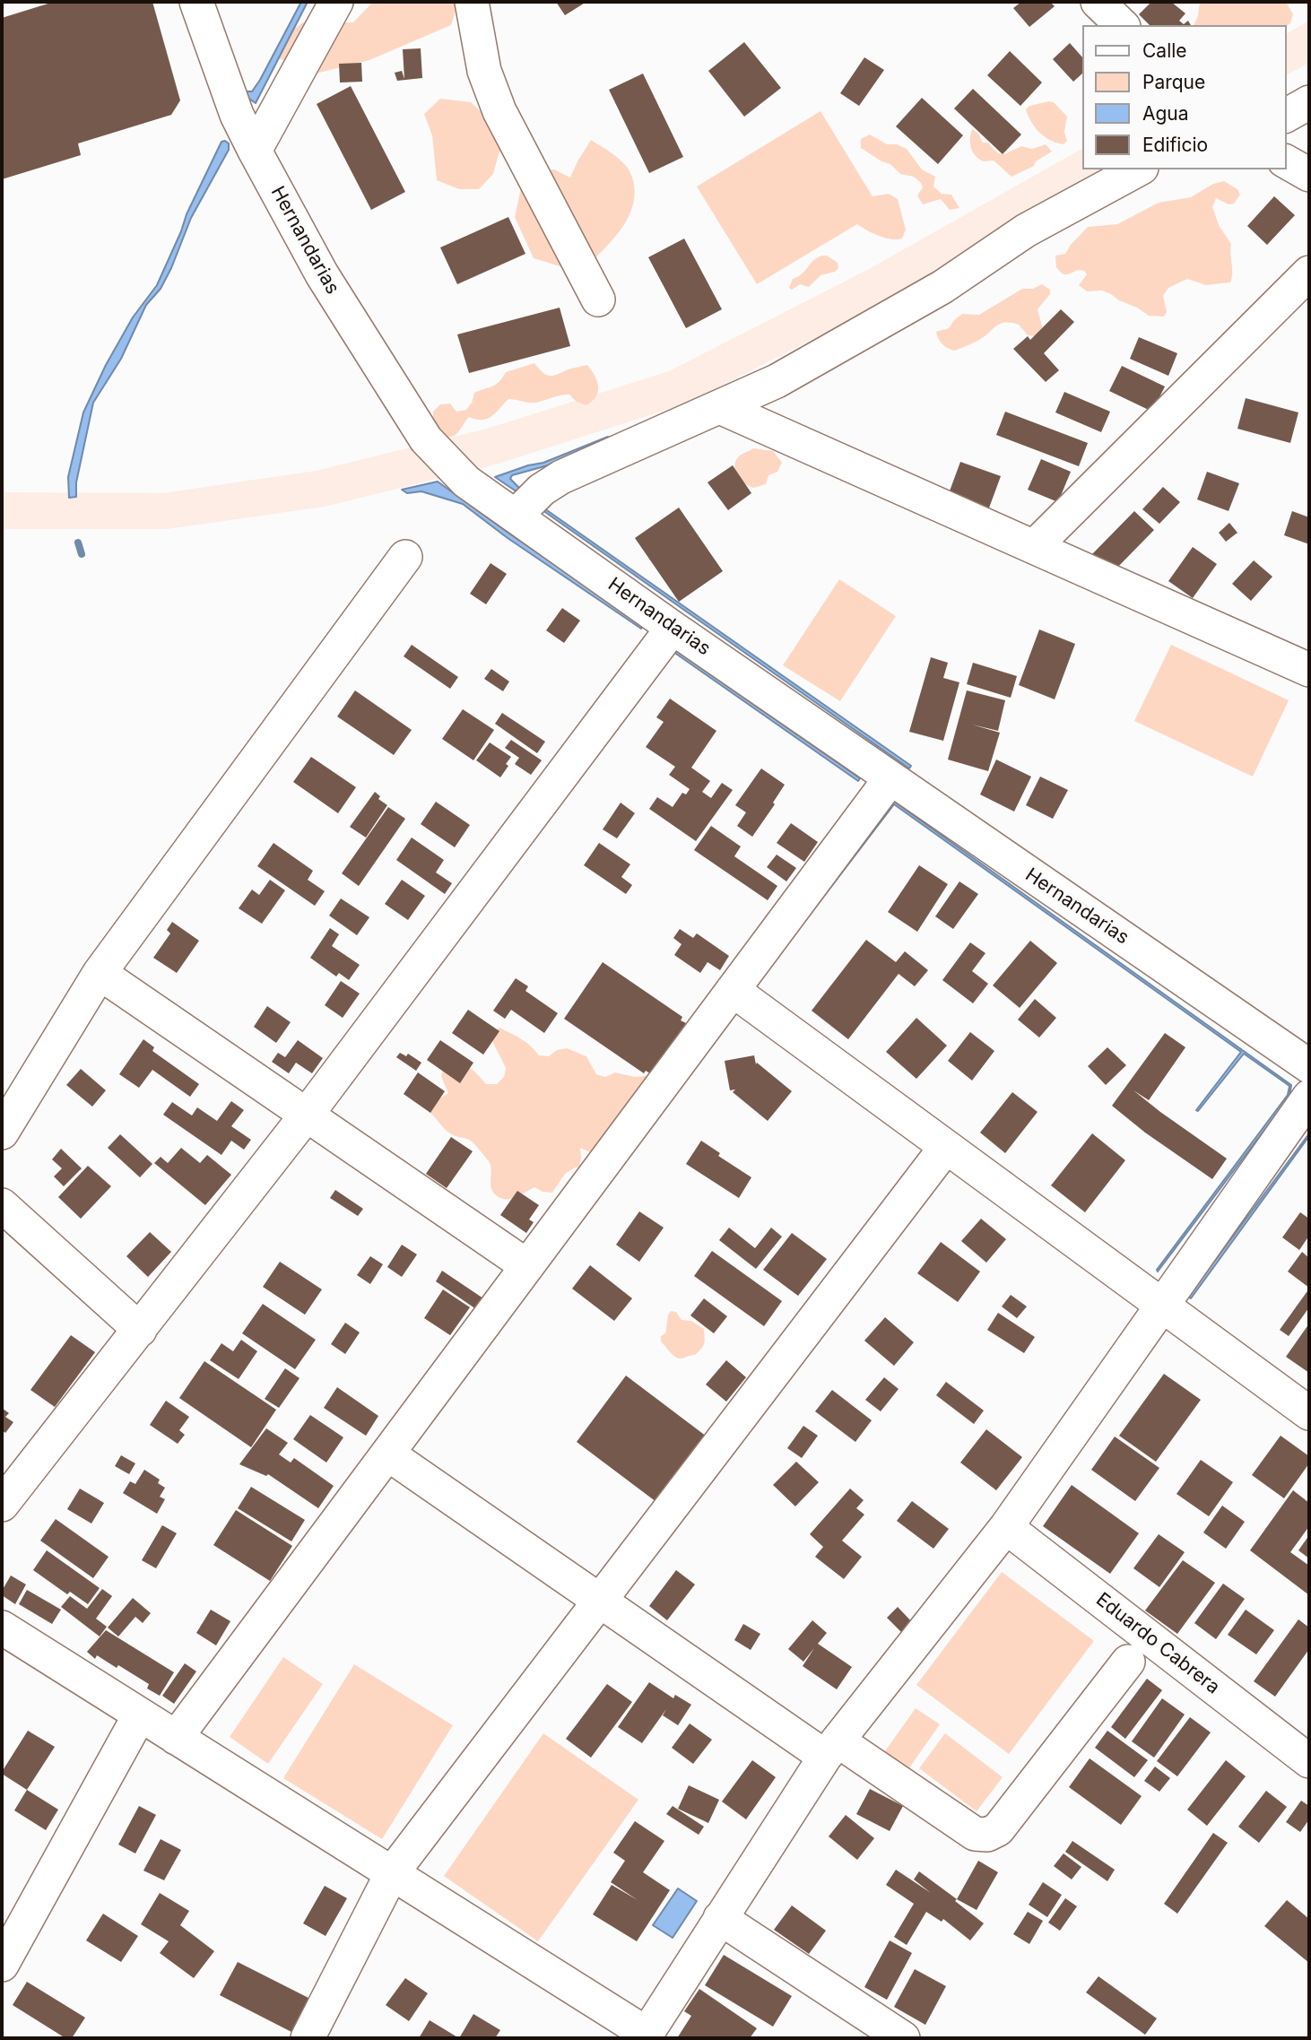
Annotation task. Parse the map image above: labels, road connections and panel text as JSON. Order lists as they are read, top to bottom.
{
  "streets": {
    "street": ["Hernandarias", "Eduardo Cabrera"]
  },
  "legend": [
    "Calle",
    "Parque",
    "Agua",
    "Edificio"
  ]
}
